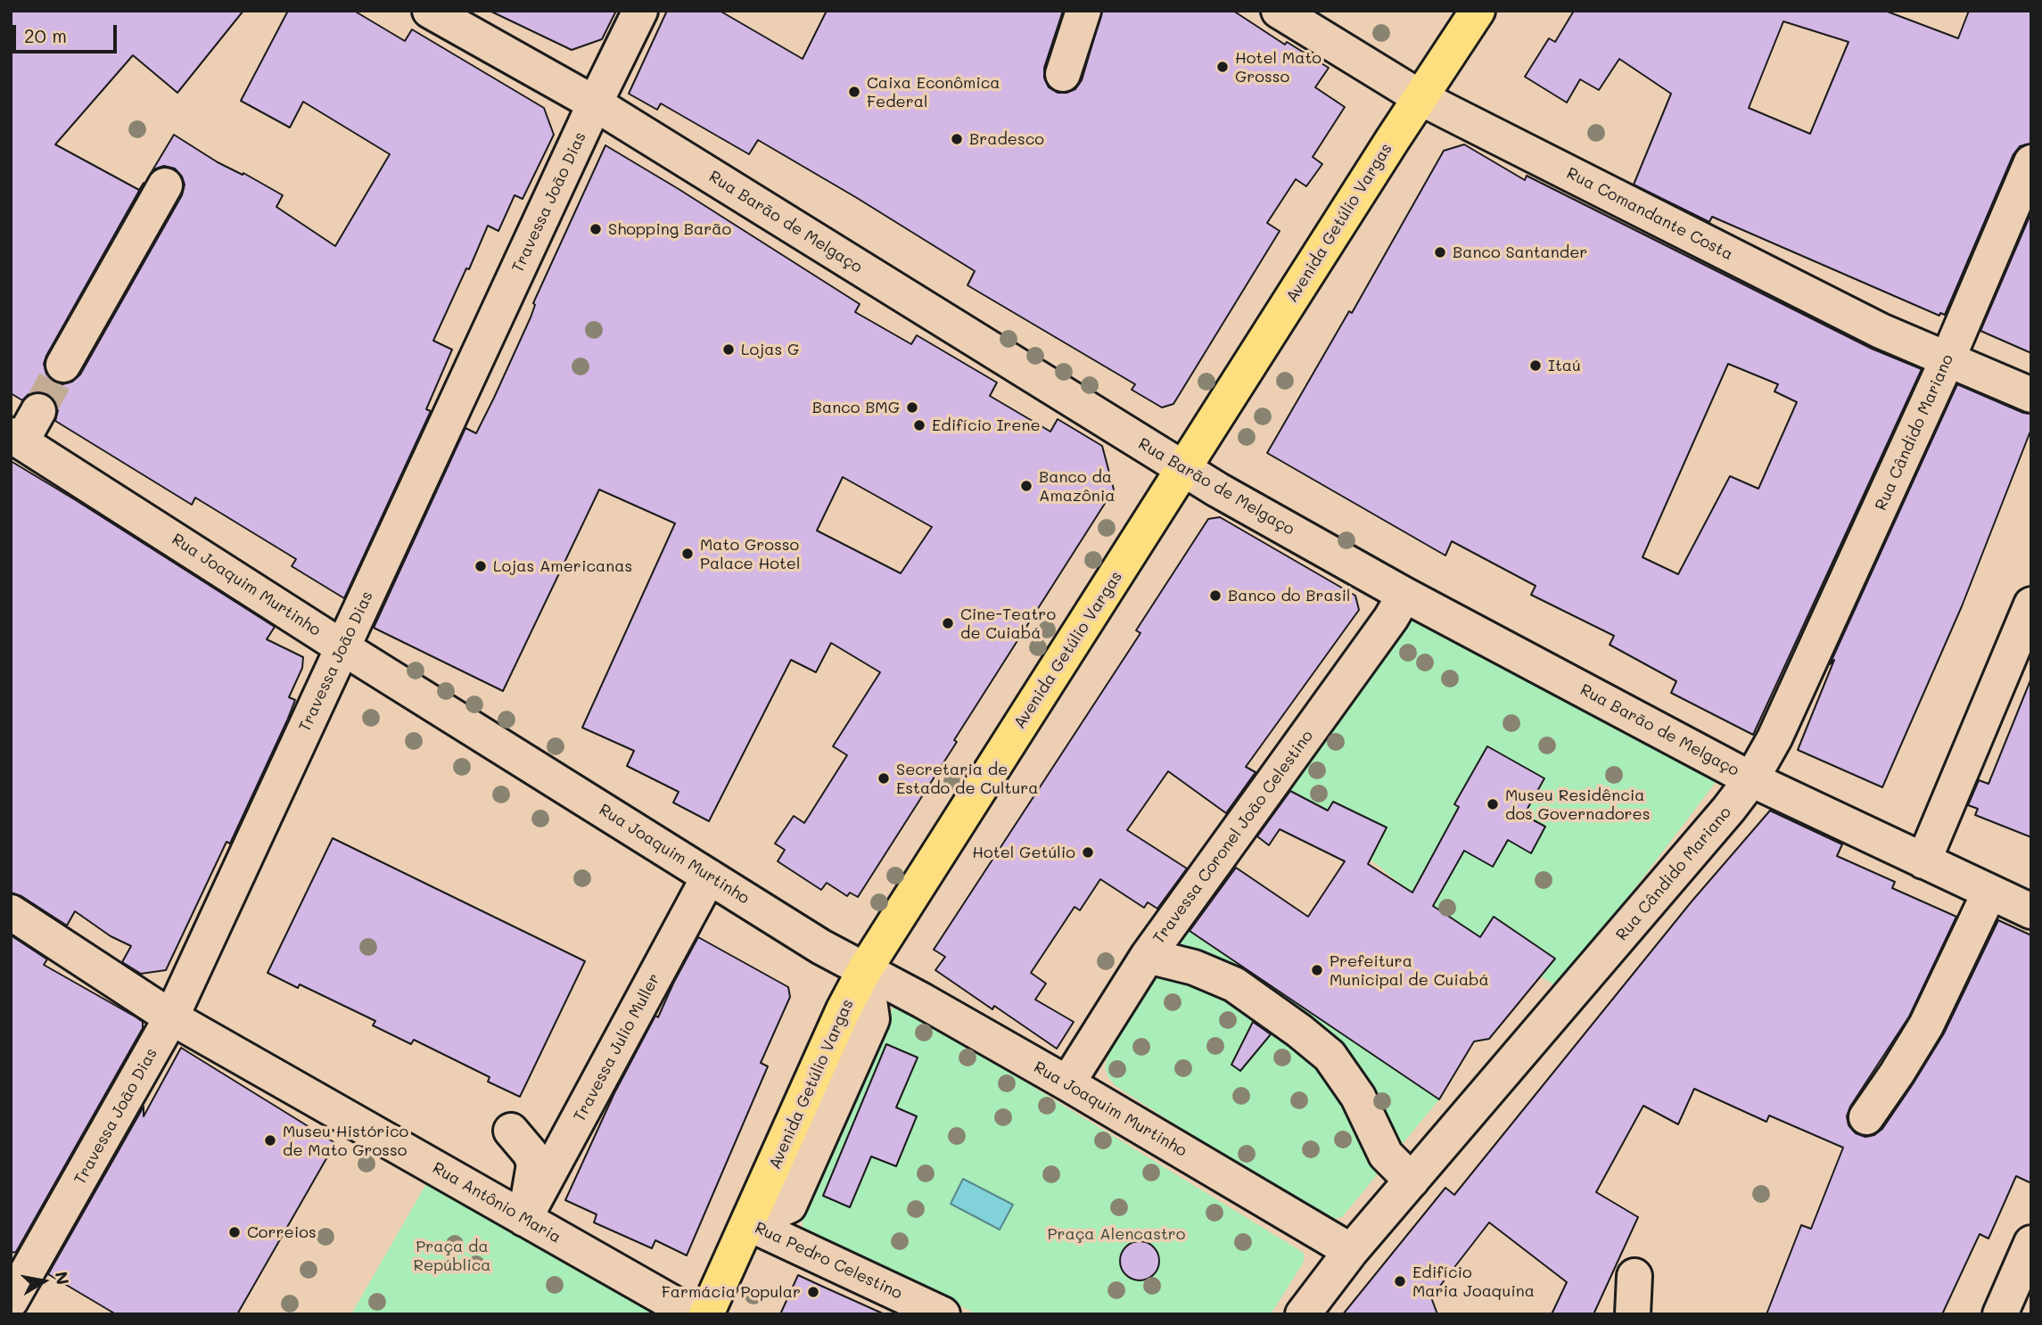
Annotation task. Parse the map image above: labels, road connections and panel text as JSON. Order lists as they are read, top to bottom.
{
  "streets": {
    "main road": ["Avenida Getúlio Vargas"],
    "street": [
      "Travessa João Dias",
      "Rua Comandante Costa",
      "Rua Barão de Melgaço",
      "Rua Cândido Mariano",
      "Rua Joaquim Murtinho",
      "Travessa Coronel João Celestino",
      "Travessa Julio Muller",
      "Rua Antônio Maria",
      "Rua Pedro Celestino"
    ]
  },
  "crossings": [
    ["Travessa João Dias", "Rua Barão de Melgaço"],
    ["Travessa João Dias", "Rua Joaquim Murtinho"],
    ["Travessa João Dias", "Rua Antônio Maria"],
    ["Rua Comandante Costa", "Avenida Getúlio Vargas"],
    ["Rua Comandante Costa", "Rua Cândido Mariano"],
    ["Rua Barão de Melgaço", "Avenida Getúlio Vargas"],
    ["Rua Barão de Melgaço", "Rua Cândido Mariano"],
    ["Rua Barão de Melgaço", "Travessa Coronel João Celestino"],
    ["Avenida Getúlio Vargas", "Rua Joaquim Murtinho"],
    ["Avenida Getúlio Vargas", "Rua Pedro Celestino"],
    ["Rua Cândido Mariano", "Rua Joaquim Murtinho"],
    ["Rua Joaquim Murtinho", "Travessa Coronel João Celestino"],
    ["Rua Joaquim Murtinho", "Travessa Julio Muller"],
    ["Travessa Julio Muller", "Rua Antônio Maria"]
  ],
  "parks": ["Praça Alencastro", "Praça da República"],
  "places": [
    "Hotel Mato Grosso",
    "Caixa Econômica Federal",
    "Bradesco",
    "Shopping Barão",
    "Banco Santander",
    "Lojas G",
    "Itaú",
    "Banco BMG",
    "Edifício Irene",
    "Banco da Amazônia",
    "Mato Grosso Palace Hotel",
    "Lojas Americanas",
    "Banco do Brasil",
    "Cine-Teatro de Cuiabá",
    "Secretaria de Estado de Cultura",
    "Museu Residência dos Governadores",
    "Hotel Getúlio",
    "Prefeitura Municipal de Cuiabá",
    "Museu Histórico de Mato Grosso",
    "Correios",
    "Edifício Maria Joaquina",
    "Farmácia Popular"
  ],
  "scale_bar": "20 m",
  "north": "right"
}
